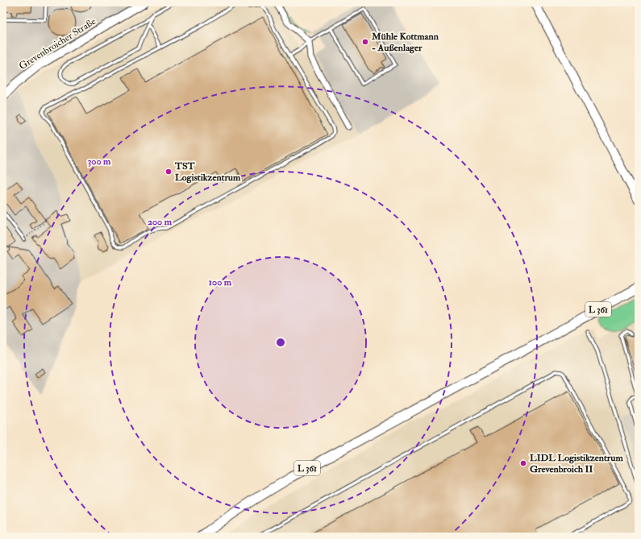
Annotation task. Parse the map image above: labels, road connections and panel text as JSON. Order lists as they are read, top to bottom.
{
  "streets": {
    "main road": ["L 361"],
    "street": ["Grevenbroicher Straße"]
  },
  "places": ["Mühle Kottmann - Außenlager", "TST Logistikzentrum", "LIDL Logistikzentrum Grevenbroich II"],
  "rings": ["300 m", "200 m", "100 m"]
}
